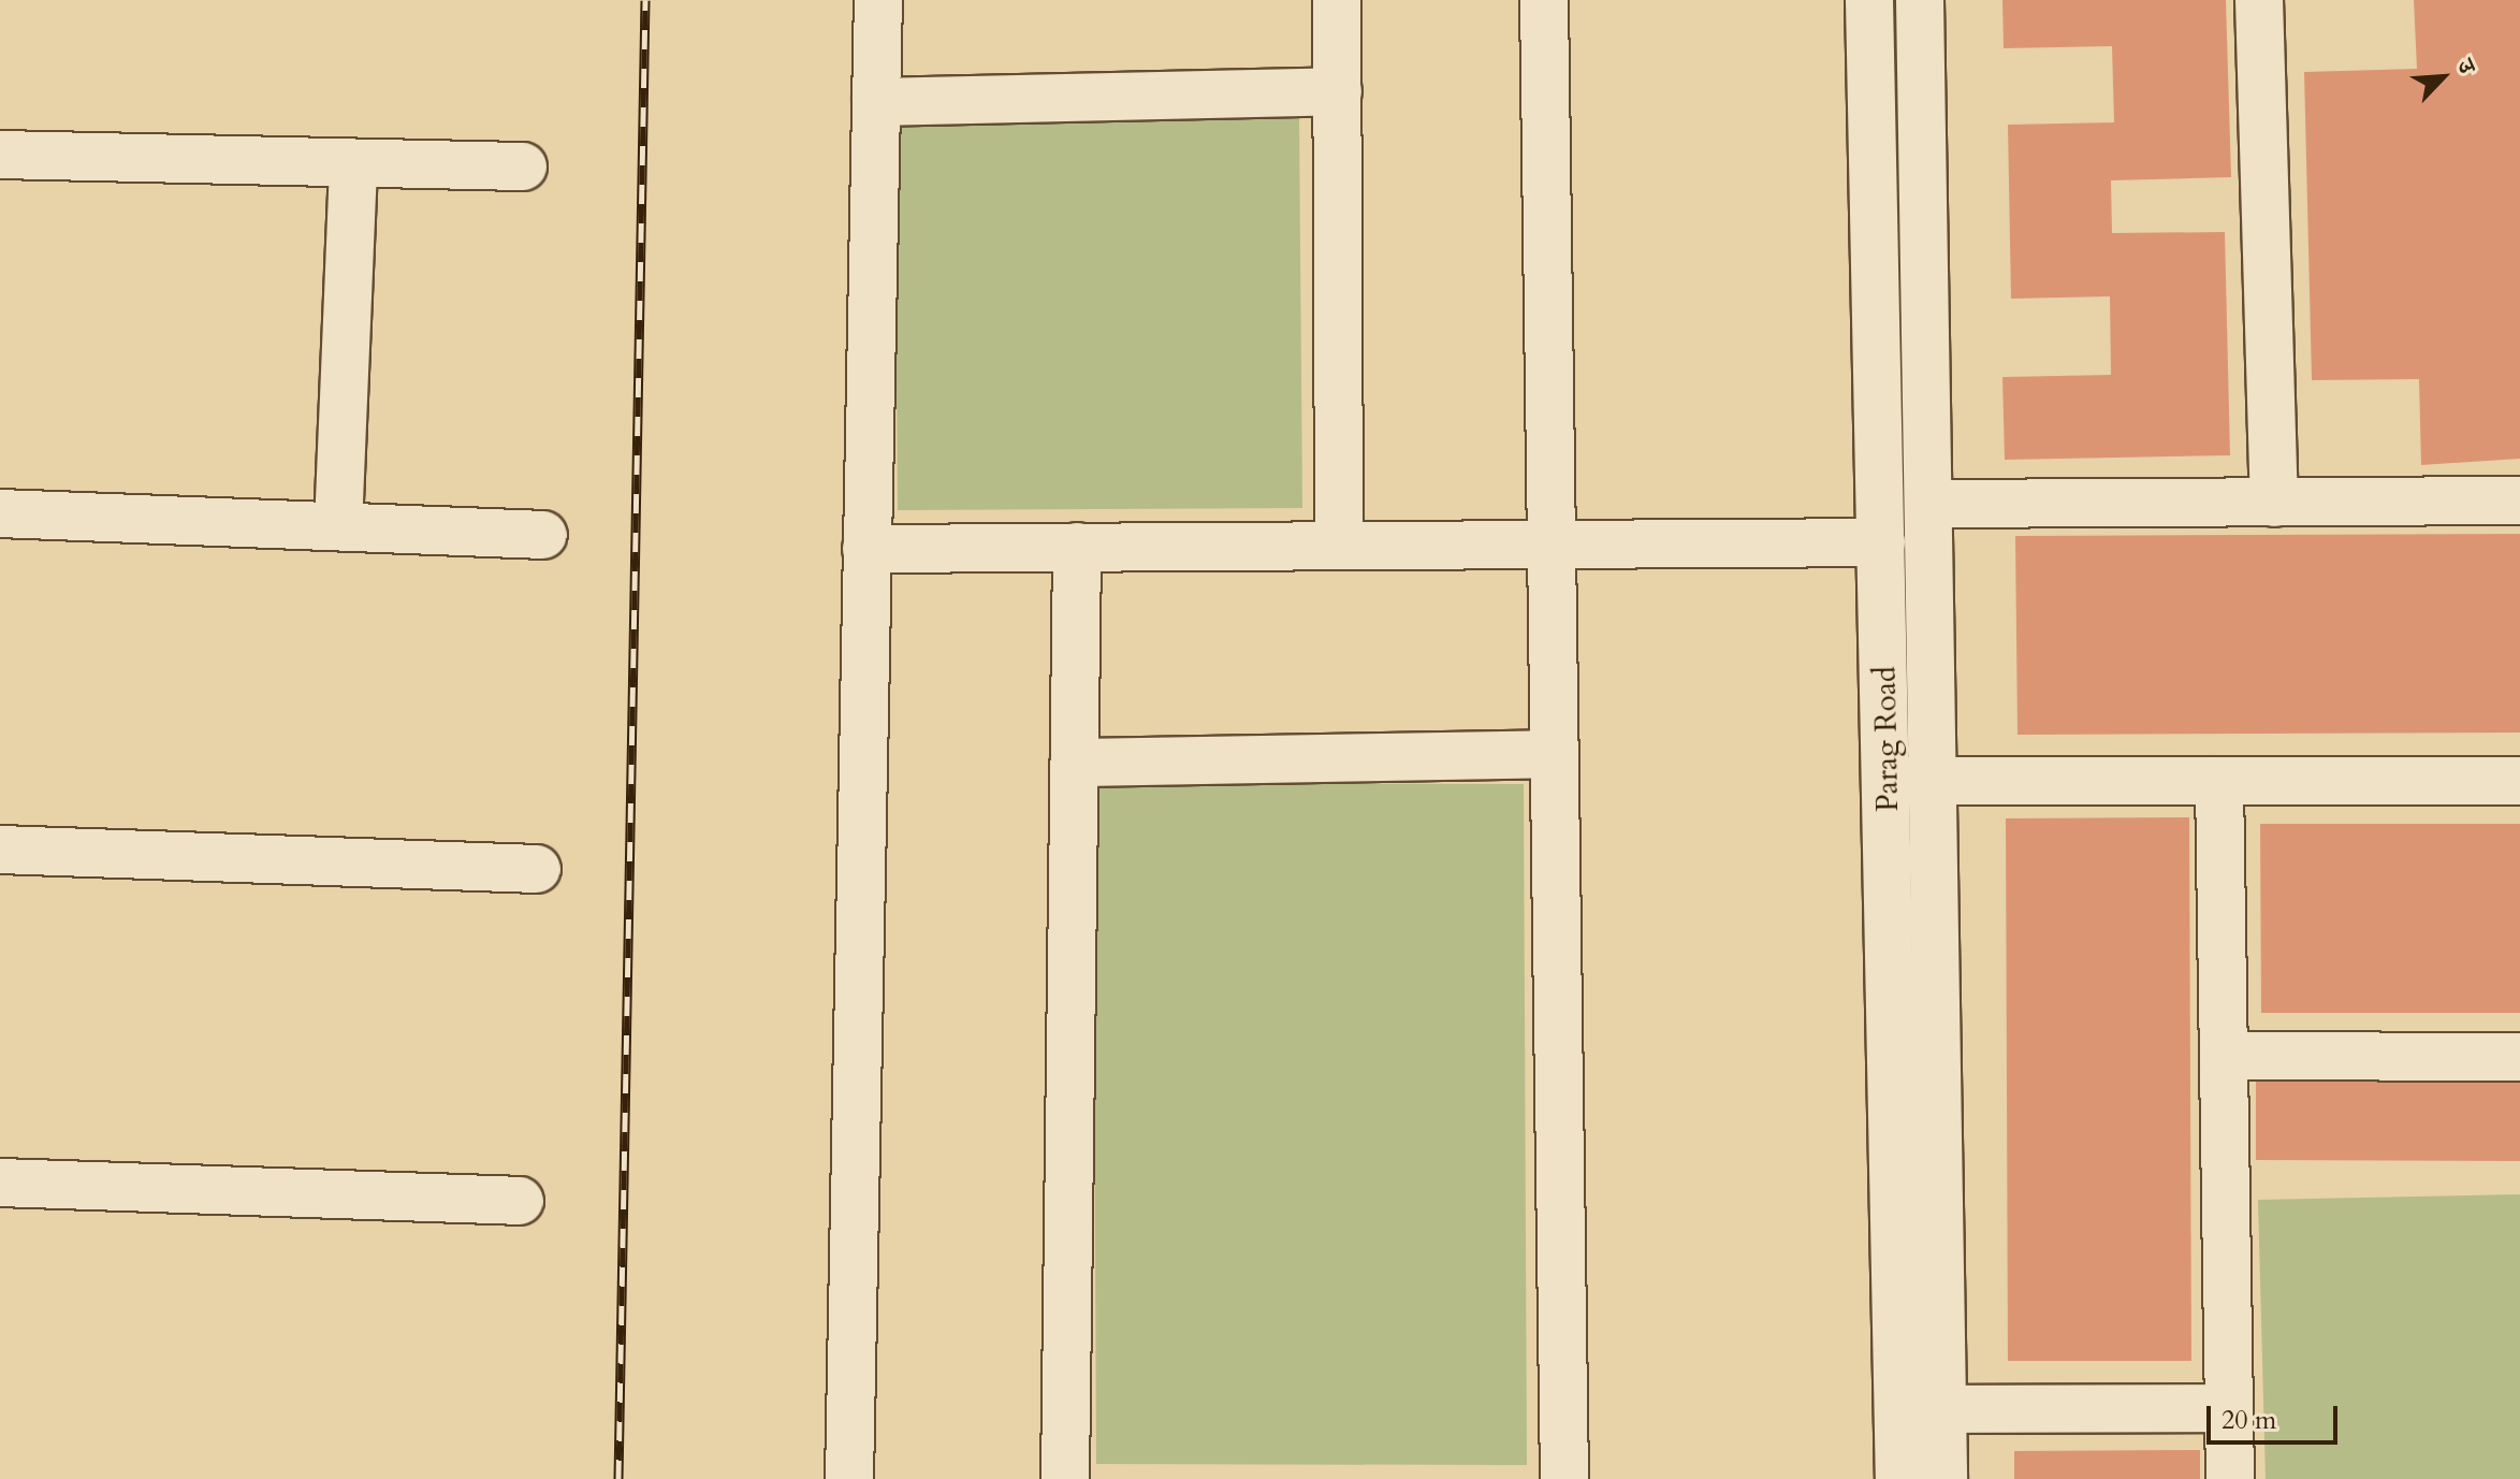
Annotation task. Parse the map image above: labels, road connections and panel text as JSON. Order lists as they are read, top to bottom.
{
  "streets": {
    "street": ["Parag Road"]
  },
  "scale_bar": "20 m",
  "north": "top right"
}
